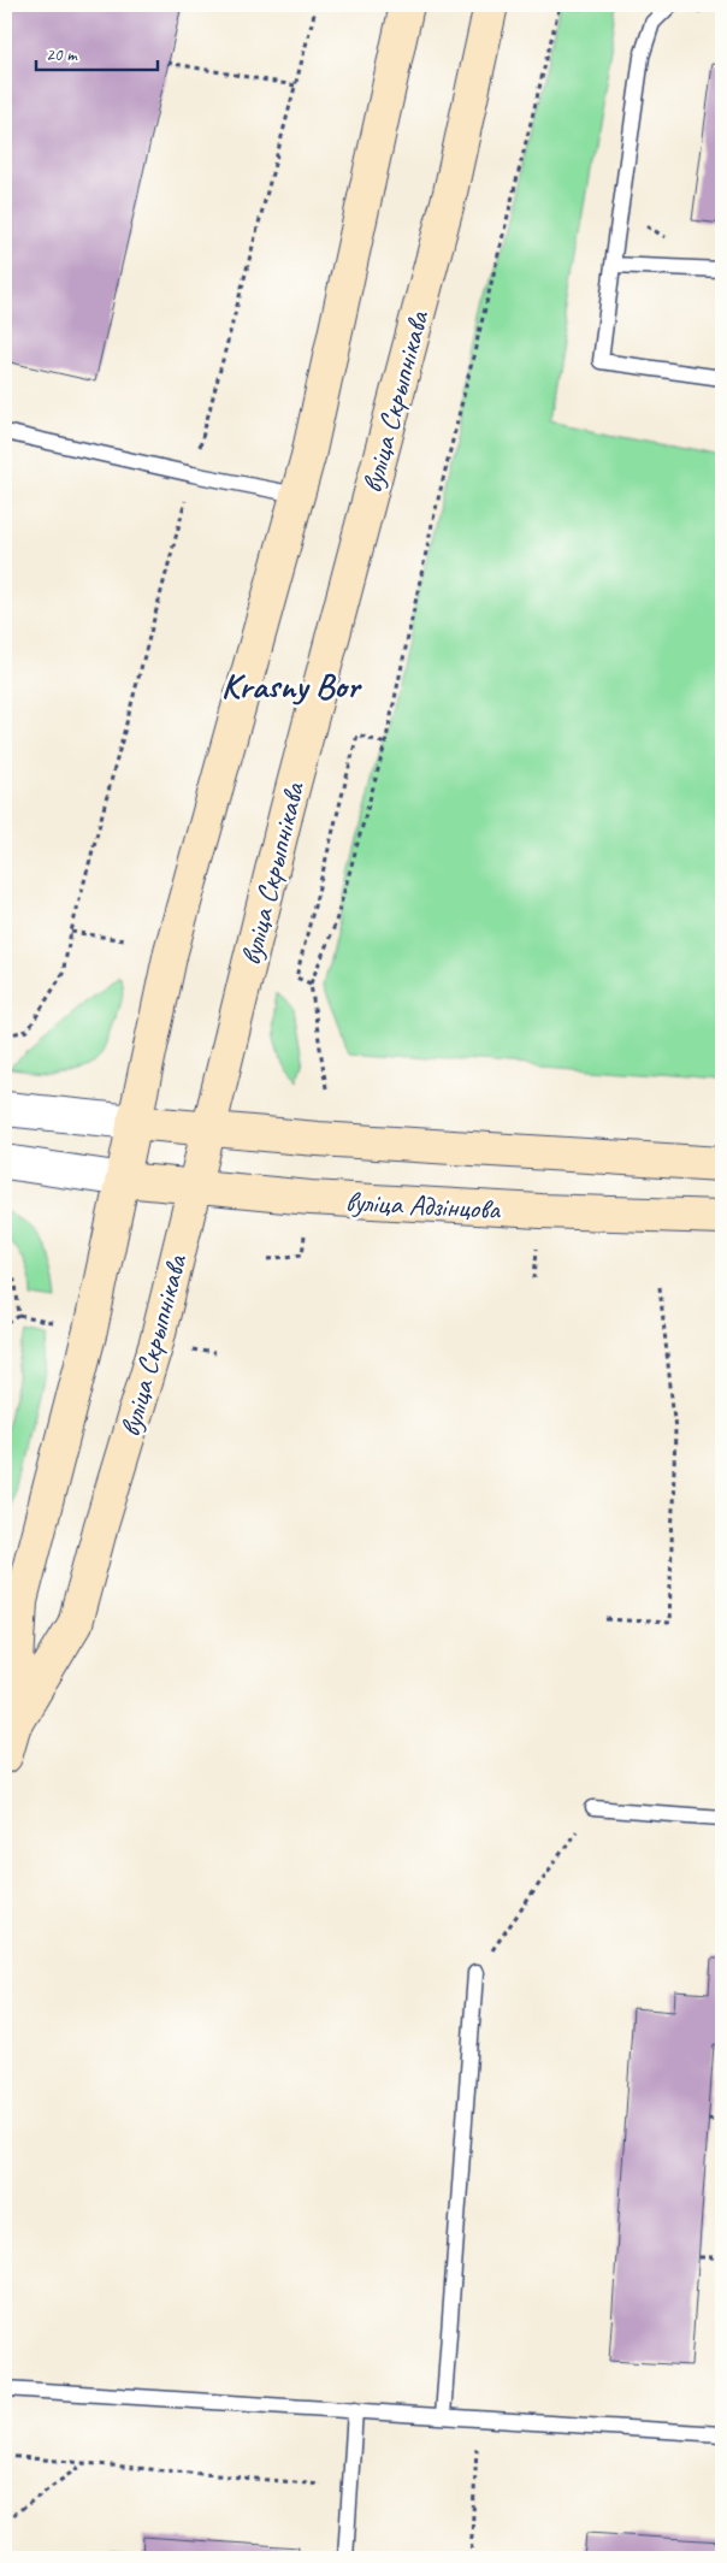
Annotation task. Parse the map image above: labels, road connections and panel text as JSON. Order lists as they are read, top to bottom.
{
  "streets": {
    "main road": ["вуліца Скрыпнікава", "вуліца Адзінцова"]
  },
  "crossings": [
    ["вуліца Скрыпнікава", "вуліца Адзінцова"]
  ],
  "districts": ["Krasny Bor"],
  "scale_bar": "20 m"
}
